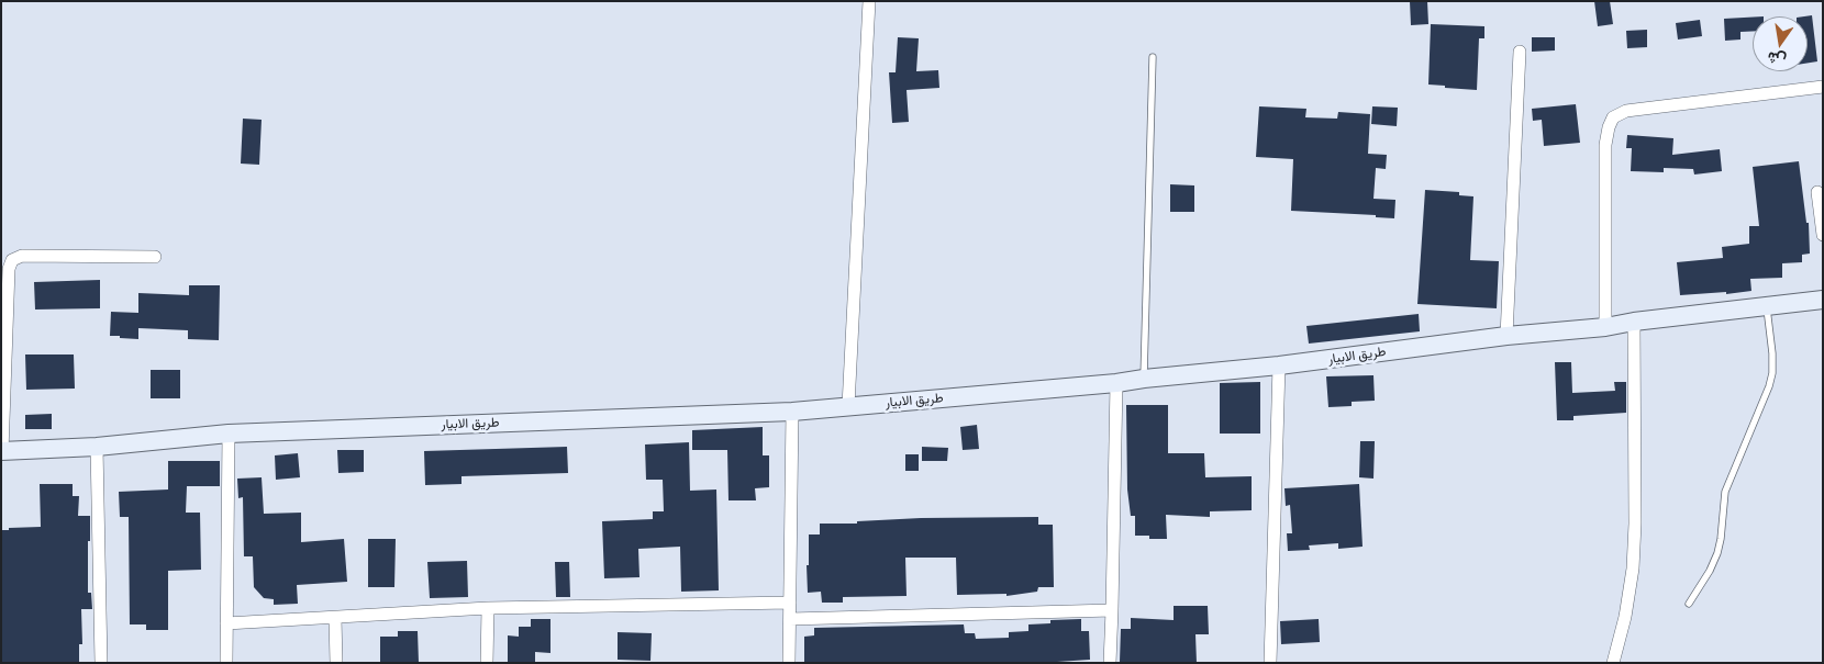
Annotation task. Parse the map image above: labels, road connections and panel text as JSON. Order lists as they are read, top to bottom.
{
  "streets": {
    "main road": ["طريق الابيار"]
  },
  "north": "bottom"
}
